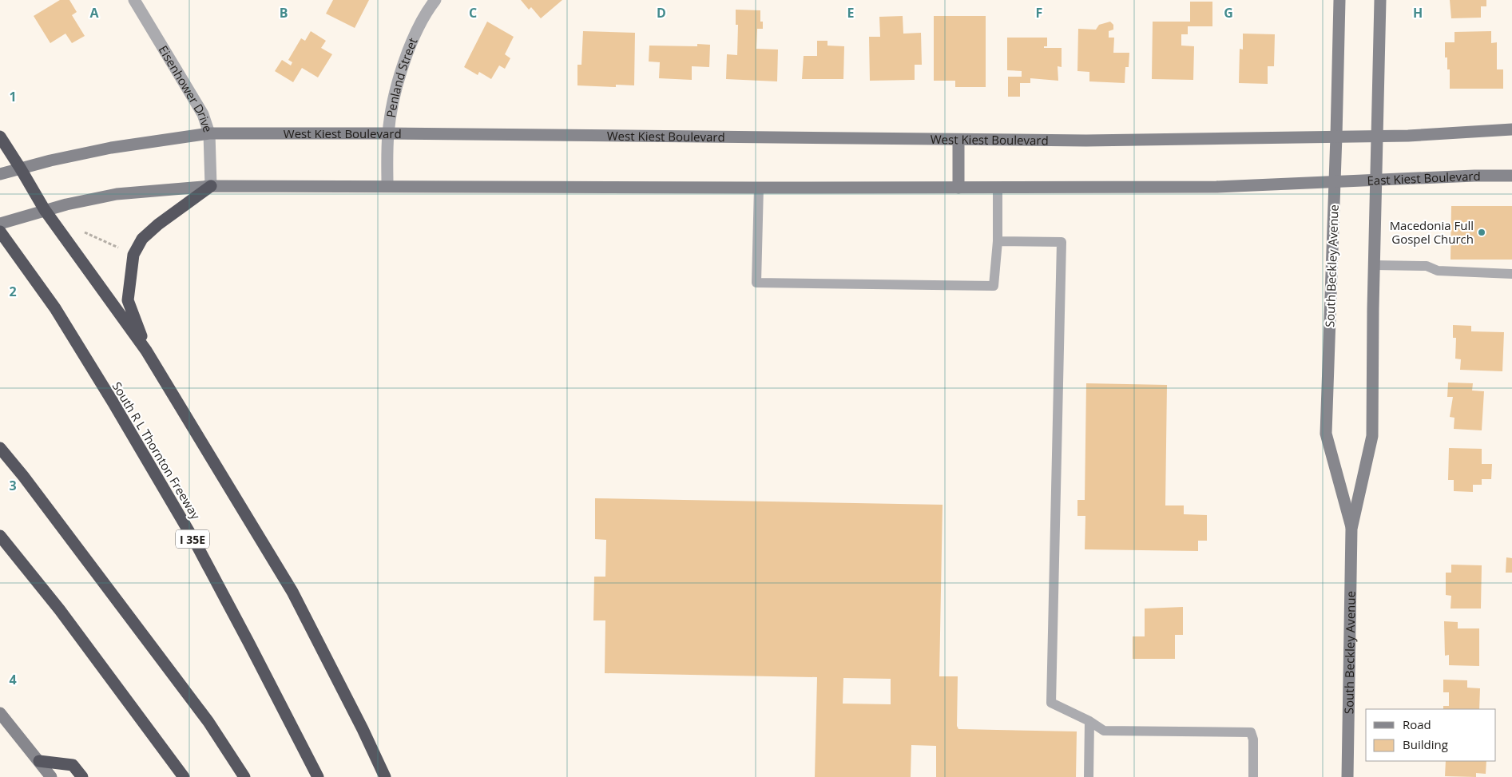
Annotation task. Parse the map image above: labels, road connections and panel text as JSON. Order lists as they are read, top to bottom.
{
  "streets": {
    "highway": ["South R L Thornton Freeway", "I 35E"],
    "main road": ["West Kiest Boulevard", "East Kiest Boulevard", "South Beckley Avenue"],
    "street": ["Penland Street", "Eisenhower Drive"]
  },
  "crossings": [
    ["Penland Street", "West Kiest Boulevard"],
    ["Eisenhower Drive", "West Kiest Boulevard"],
    ["West Kiest Boulevard", "South Beckley Avenue"],
    ["East Kiest Boulevard", "South Beckley Avenue"]
  ],
  "places": ["Macedonia Full Gospel Church"],
  "legend": ["Road", "Building"],
  "grid": {
    "columns": [
      "A",
      "B",
      "C",
      "D",
      "E",
      "F",
      "G",
      "H"
    ],
    "rows": [
      "1",
      "2",
      "3",
      "4"
    ]
  }
}
